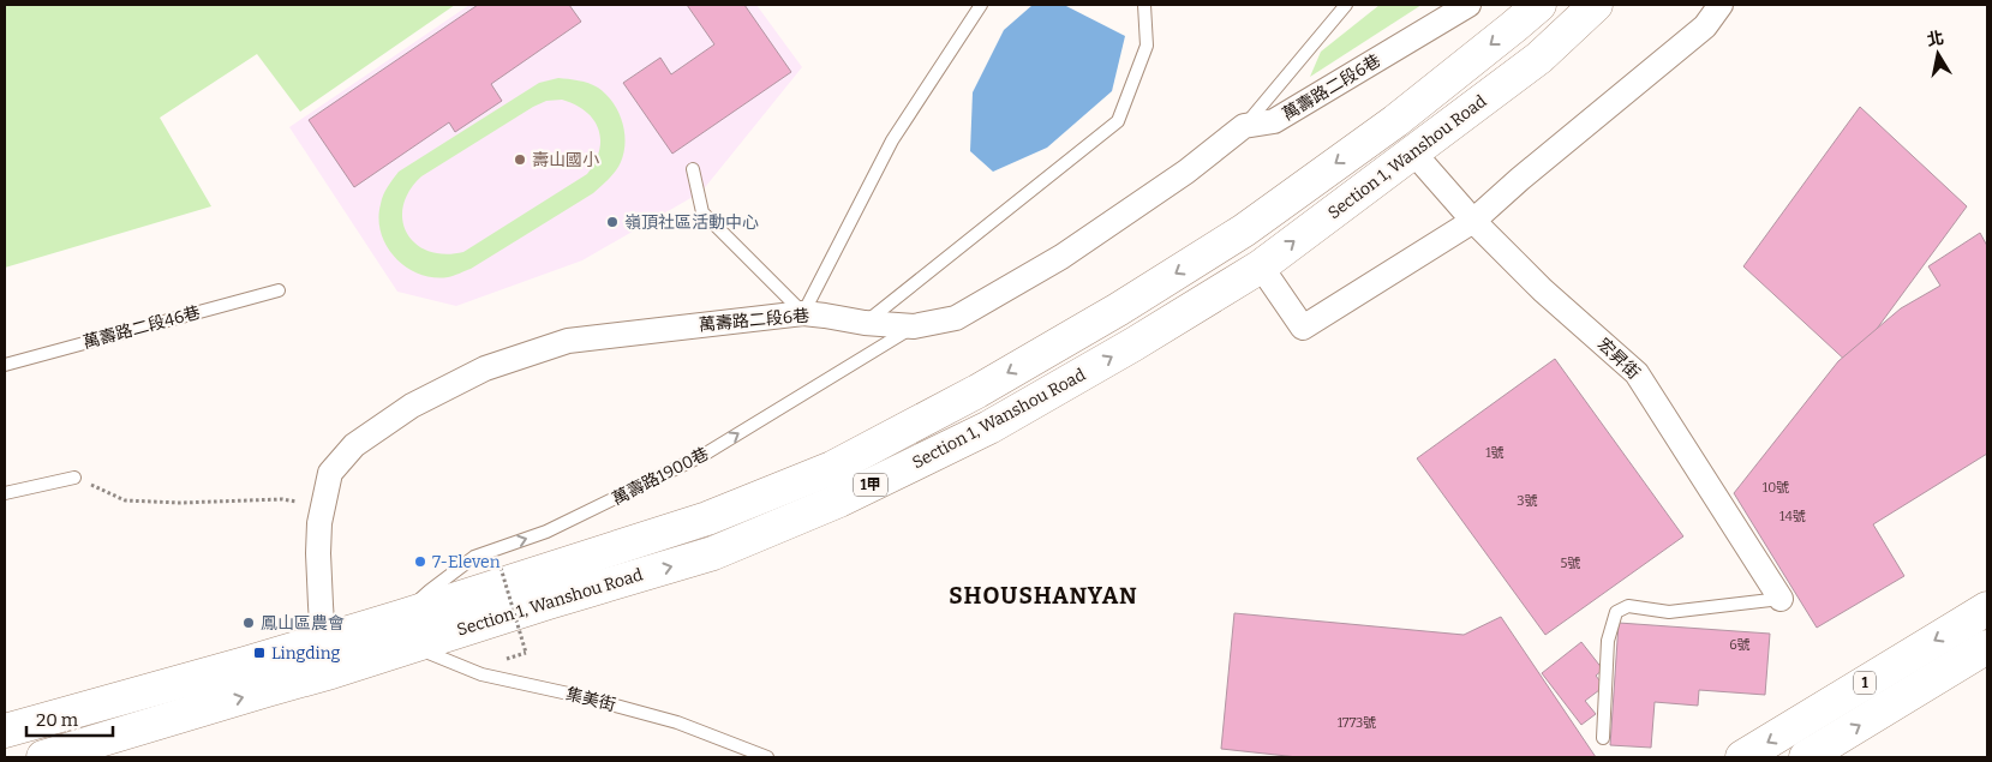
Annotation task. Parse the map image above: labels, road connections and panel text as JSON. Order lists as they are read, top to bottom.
{
  "streets": {
    "main road": ["Section 1, Wanshou Road", "1甲", "1"],
    "street": ["萬壽路二段6巷", "宏昇街"],
    "lane": ["萬壽路二段46巷", "萬壽路1900巷", "集美街"]
  },
  "crossings": [
    ["萬壽路二段6巷", "Section 1, Wanshou Road"],
    ["萬壽路二段6巷", "萬壽路1900巷"],
    ["Section 1, Wanshou Road", "宏昇街"],
    ["Section 1, Wanshou Road", "萬壽路1900巷"],
    ["Section 1, Wanshou Road", "集美街"],
    ["萬壽路1900巷", "集美街"]
  ],
  "one_way": ["萬壽路1900巷"],
  "districts": ["SHOUSHANYAN"],
  "places": {
    "other": [
      "壽山國小",
      "嶺頂社區活動中心",
      "7-Eleven",
      "鳳山區農會"
    ],
    "transit": ["Lingding"]
  },
  "house_numbers": [
    "1號",
    "10號",
    "3號",
    "14號",
    "5號",
    "6號",
    "1773號"
  ],
  "scale_bar": "20 m",
  "north": "top"
}
